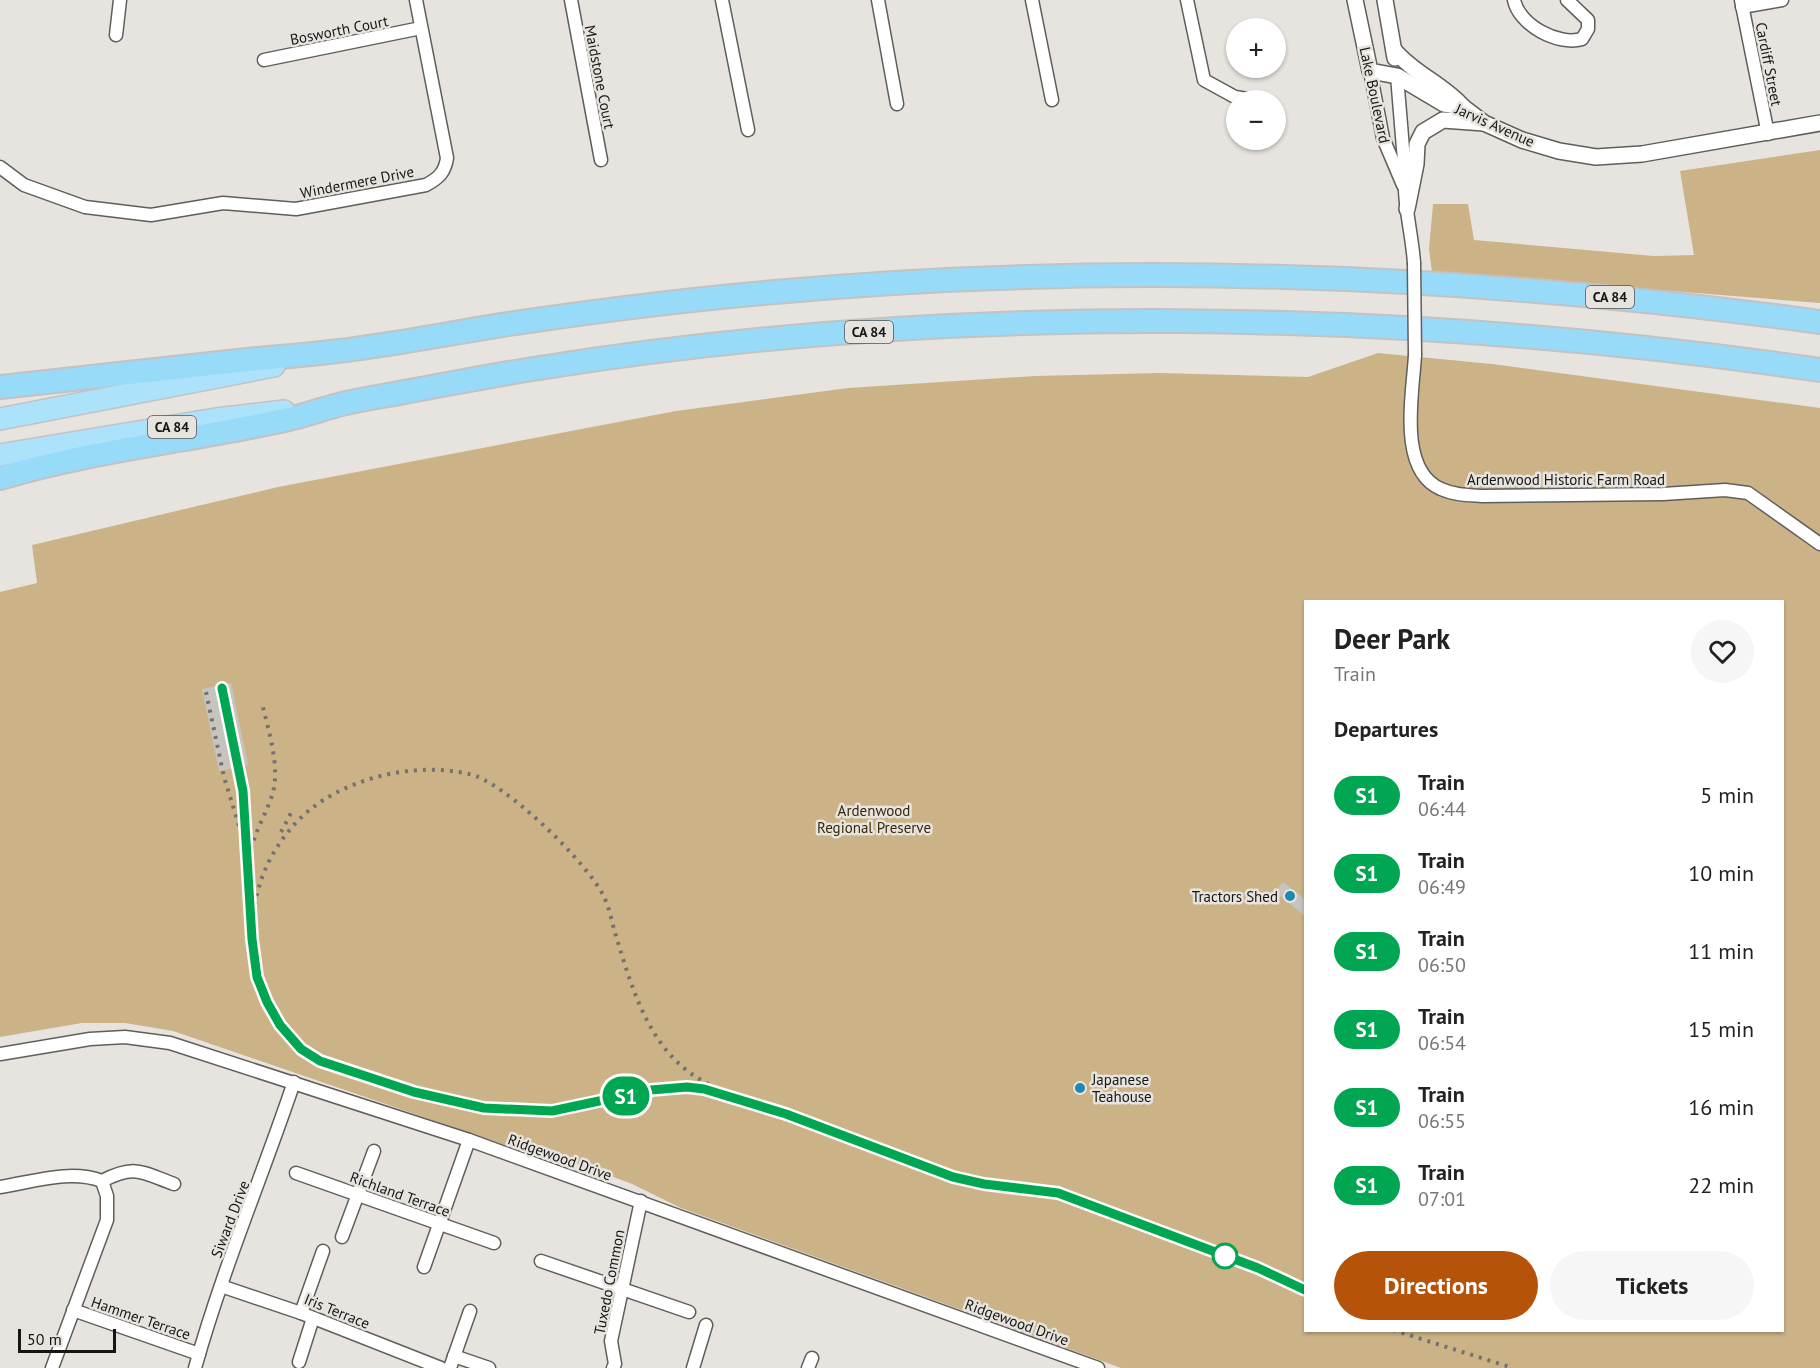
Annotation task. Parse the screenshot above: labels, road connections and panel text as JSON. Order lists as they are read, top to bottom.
{
  "streets": {
    "highway": ["CA 84"],
    "street": [
      "Bosworth Court",
      "Cardiff Street",
      "Maidstone Court",
      "Lake Boulevard",
      "Jarvis Avenue",
      "Windermere Drive",
      "Ardenwood Historic Farm Road",
      "Ridgewood Drive",
      "Richland Terrace",
      "Siward Drive",
      "Tuxedo Common",
      "Iris Terrace",
      "Hammer Terrace"
    ]
  },
  "crossings": [
    ["Bosworth Court", "Windermere Drive"],
    ["Cardiff Street", "Jarvis Avenue"],
    ["Lake Boulevard", "Jarvis Avenue"],
    ["Lake Boulevard", "Ardenwood Historic Farm Road"],
    ["Ridgewood Drive", "Siward Drive"],
    ["Ridgewood Drive", "Tuxedo Common"],
    ["Siward Drive", "Iris Terrace"],
    ["Siward Drive", "Hammer Terrace"]
  ],
  "parks": ["Ardenwood Regional Preserve"],
  "places": ["Tractors Shed", "Japanese Teahouse"],
  "scale_bar": "50 m",
  "page": {
    "on_map": "S1",
    "map_buttons": ["+", "−"],
    "heading": [
      ["Deer Park", "Train"],
      "Departures"
    ],
    "list": [
      {
        "mark": "S1",
        "name": "Train",
        "note": "06:44",
        "value": "5 min"
      },
      {
        "mark": "S1",
        "name": "Train",
        "note": "06:49",
        "value": "10 min"
      },
      {
        "mark": "S1",
        "name": "Train",
        "note": "06:50",
        "value": "11 min"
      },
      {
        "mark": "S1",
        "name": "Train",
        "note": "06:54",
        "value": "15 min"
      },
      {
        "mark": "S1",
        "name": "Train",
        "note": "06:55",
        "value": "16 min"
      },
      {
        "mark": "S1",
        "name": "Train",
        "note": "07:01",
        "value": "22 min"
      }
    ],
    "buttons": ["Directions", "Tickets"],
    "scale": "50 m"
  }
}
